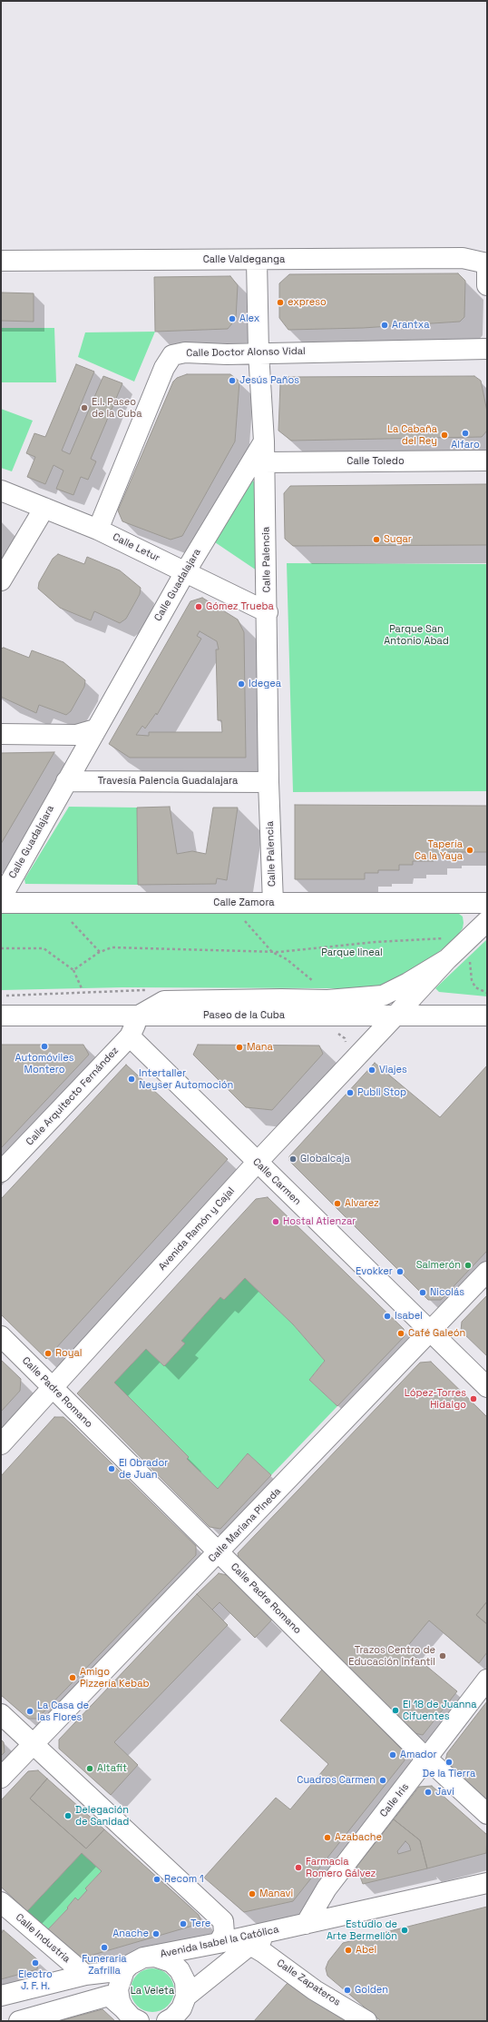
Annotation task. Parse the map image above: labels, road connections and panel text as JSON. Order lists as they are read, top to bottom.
{
  "streets": {
    "street": [
      "Calle Valdeganga",
      "Calle Doctor Alonso Vidal",
      "Calle Toledo",
      "Calle Letur",
      "Calle Palencia",
      "Calle Guadalajara",
      "Travesía Palencia Guadalajara",
      "Calle Zamora",
      "Paseo de la Cuba",
      "Calle Arquitecto Fernández",
      "Calle Carmen",
      "Avenida Ramón y Cajal",
      "Calle Padre Romano",
      "Calle Mariana Pineda",
      "Calle Iris",
      "Calle Industria",
      "Avenida Isabel la Católica",
      "Calle Zapateros"
    ]
  },
  "crossings": [
    ["Calle Valdeganga", "Calle Palencia"],
    ["Calle Doctor Alonso Vidal", "Calle Letur"],
    ["Calle Doctor Alonso Vidal", "Calle Palencia"],
    ["Calle Toledo", "Calle Palencia"],
    ["Calle Letur", "Calle Palencia"],
    ["Calle Letur", "Calle Guadalajara"],
    ["Calle Palencia", "Calle Guadalajara"],
    ["Calle Palencia", "Travesía Palencia Guadalajara"],
    ["Calle Palencia", "Calle Zamora"],
    ["Calle Guadalajara", "Travesía Palencia Guadalajara"],
    ["Paseo de la Cuba", "Calle Arquitecto Fernández"],
    ["Paseo de la Cuba", "Avenida Ramón y Cajal"],
    ["Calle Arquitecto Fernández", "Calle Carmen"],
    ["Calle Carmen", "Avenida Ramón y Cajal"],
    ["Calle Carmen", "Calle Mariana Pineda"],
    ["Avenida Ramón y Cajal", "Calle Padre Romano"],
    ["Calle Padre Romano", "Calle Mariana Pineda"],
    ["Calle Padre Romano", "Calle Iris"],
    ["Calle Iris", "Avenida Isabel la Católica"],
    ["Avenida Isabel la Católica", "Calle Zapateros"]
  ],
  "parks": ["Parque San Antonio Abad", "Parque lineal", "La Veleta"],
  "places": [
    "expreso",
    "Alex",
    "Arantxa",
    "Jesús Paños",
    "E.I. Paseo de la Cuba",
    "Alfaro",
    "La Cabaña del Rey",
    "Sugar",
    "Gómez Trueba",
    "Idegea",
    "Tapería Ca la Yaya",
    "Automóviles Montero",
    "Mana",
    "Viajes",
    "Intertaller Neyser Automoción",
    "Publi Stop",
    "Globalcaja",
    "Alvarez",
    "Hostal Atienzar",
    "Salmerón",
    "Evokker",
    "Nicolás",
    "Isabel",
    "Café Galeón",
    "Royal",
    "López-Torres Hidalgo",
    "El Obrador de Juan",
    "Trazos Centro de Educación Infantil",
    "Amigo Pizzería Kebab",
    "El 18 de Juanna Cifuentes",
    "La Casa de las Flores",
    "Amador",
    "De la Tierra",
    "Altafit",
    "Cuadros Carmen",
    "Javi",
    "Delegación de Sanidad",
    "Azabache",
    "Farmacia Romero Gálvez",
    "Recom 1",
    "Manavi",
    "Tere",
    "Estudio de Arte Bermellón",
    "Anache",
    "Funeraria Zafrilla",
    "Abel",
    "Electro J. F. H.",
    "Golden"
  ]
}
